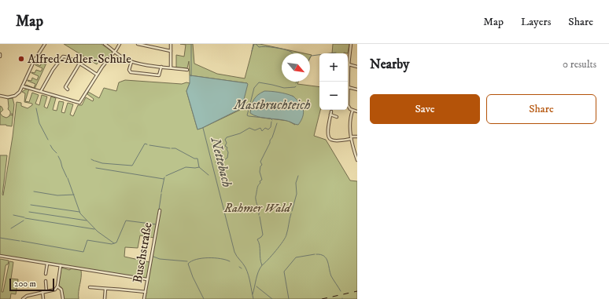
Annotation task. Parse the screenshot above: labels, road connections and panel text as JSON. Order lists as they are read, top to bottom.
{
  "streets": {
    "street": ["Buschstraße"]
  },
  "water": ["Mastbruchteich", "Nettebach"],
  "parks": ["Rahmer Wald"],
  "places": ["Alfred-Adler-Schule"],
  "scale_bar": "200 m",
  "north": "bottom right",
  "page": {
    "header": "Map",
    "nav": ["Map", "Layers", "Share"],
    "heading": ["Nearby", "0 results"],
    "map_buttons": ["+", "−"],
    "buttons": ["Save", "Share"],
    "scale": "200 m"
  }
}
